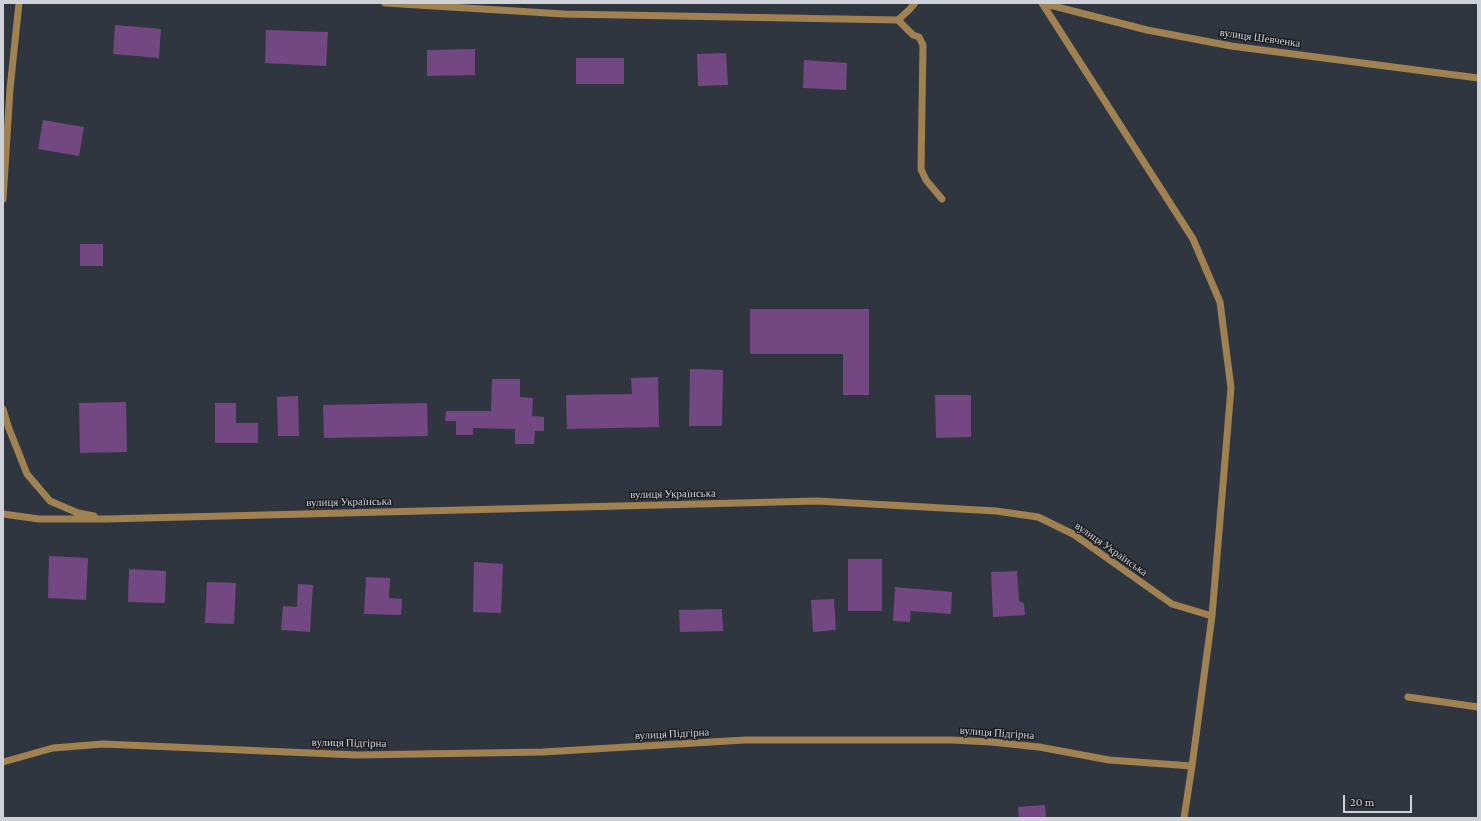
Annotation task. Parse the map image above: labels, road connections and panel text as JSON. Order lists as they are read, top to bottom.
{
  "streets": {
    "street": ["вулиця Шевченка", "вулиця Українська", "вулиця Підгірна"]
  },
  "scale_bar": "20 m"
}
